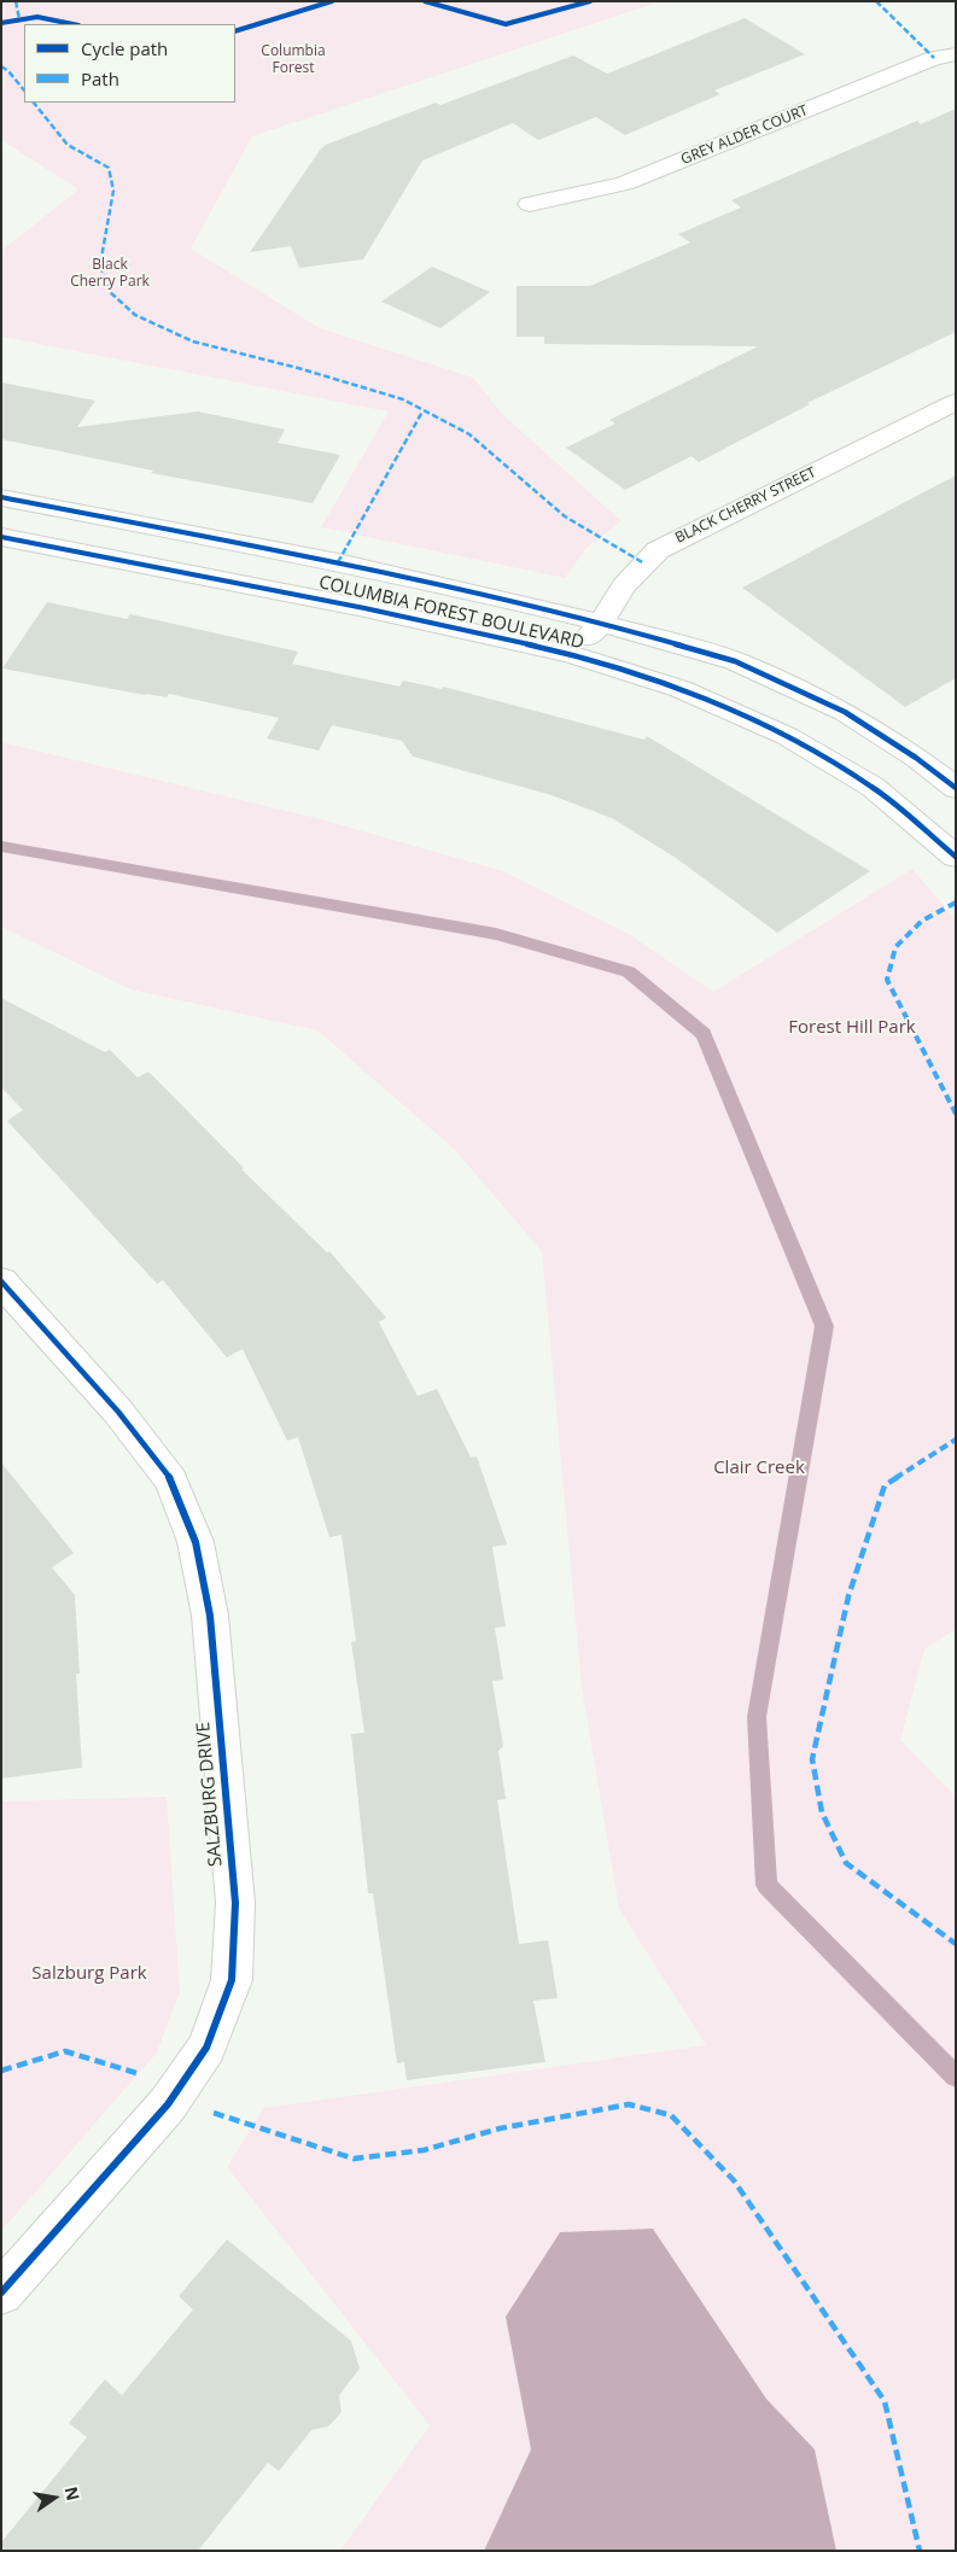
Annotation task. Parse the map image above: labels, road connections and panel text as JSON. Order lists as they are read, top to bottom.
{
  "streets": {
    "street": [
      "GREY ALDER COURT",
      "BLACK CHERRY STREET",
      "COLUMBIA FOREST BOULEVARD",
      "SALZBURG DRIVE"
    ]
  },
  "crossings": [
    ["BLACK CHERRY STREET", "COLUMBIA FOREST BOULEVARD"]
  ],
  "parks": [
    "Columbia Forest",
    "Black Cherry Park",
    "Forest Hill Park",
    "Clair Creek",
    "Salzburg Park"
  ],
  "legend": ["Cycle path", "Path"],
  "north": "right"
}
